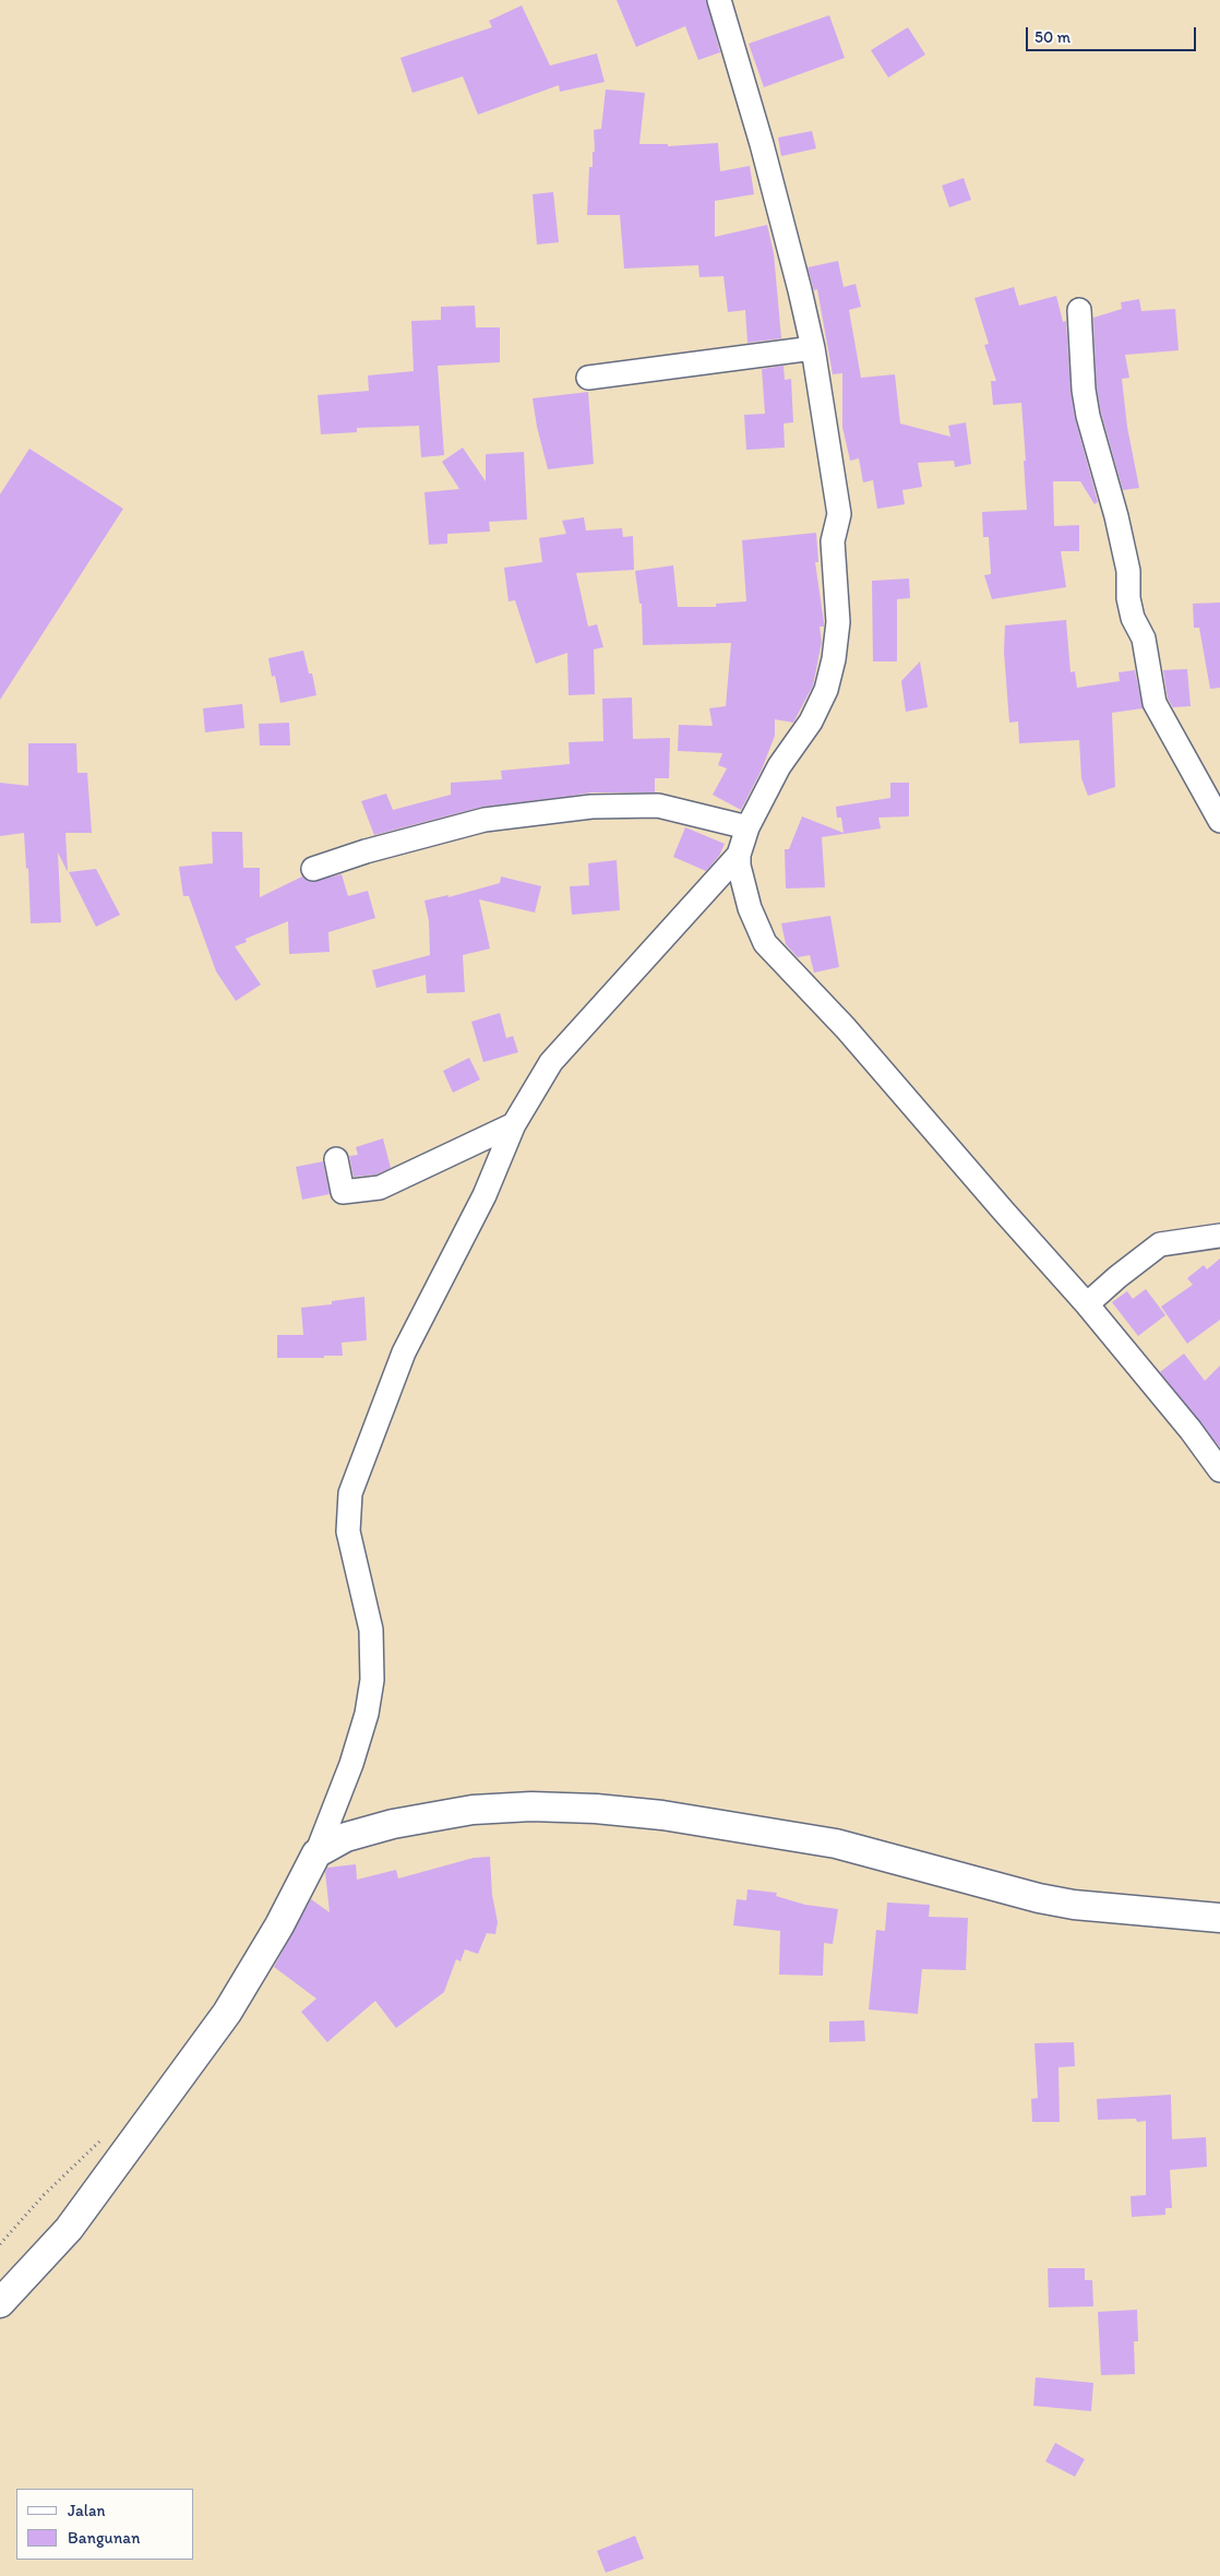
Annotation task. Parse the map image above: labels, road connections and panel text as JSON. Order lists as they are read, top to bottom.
{
  "legend": ["Jalan", "Bangunan"],
  "scale_bar": "50 m"
}
